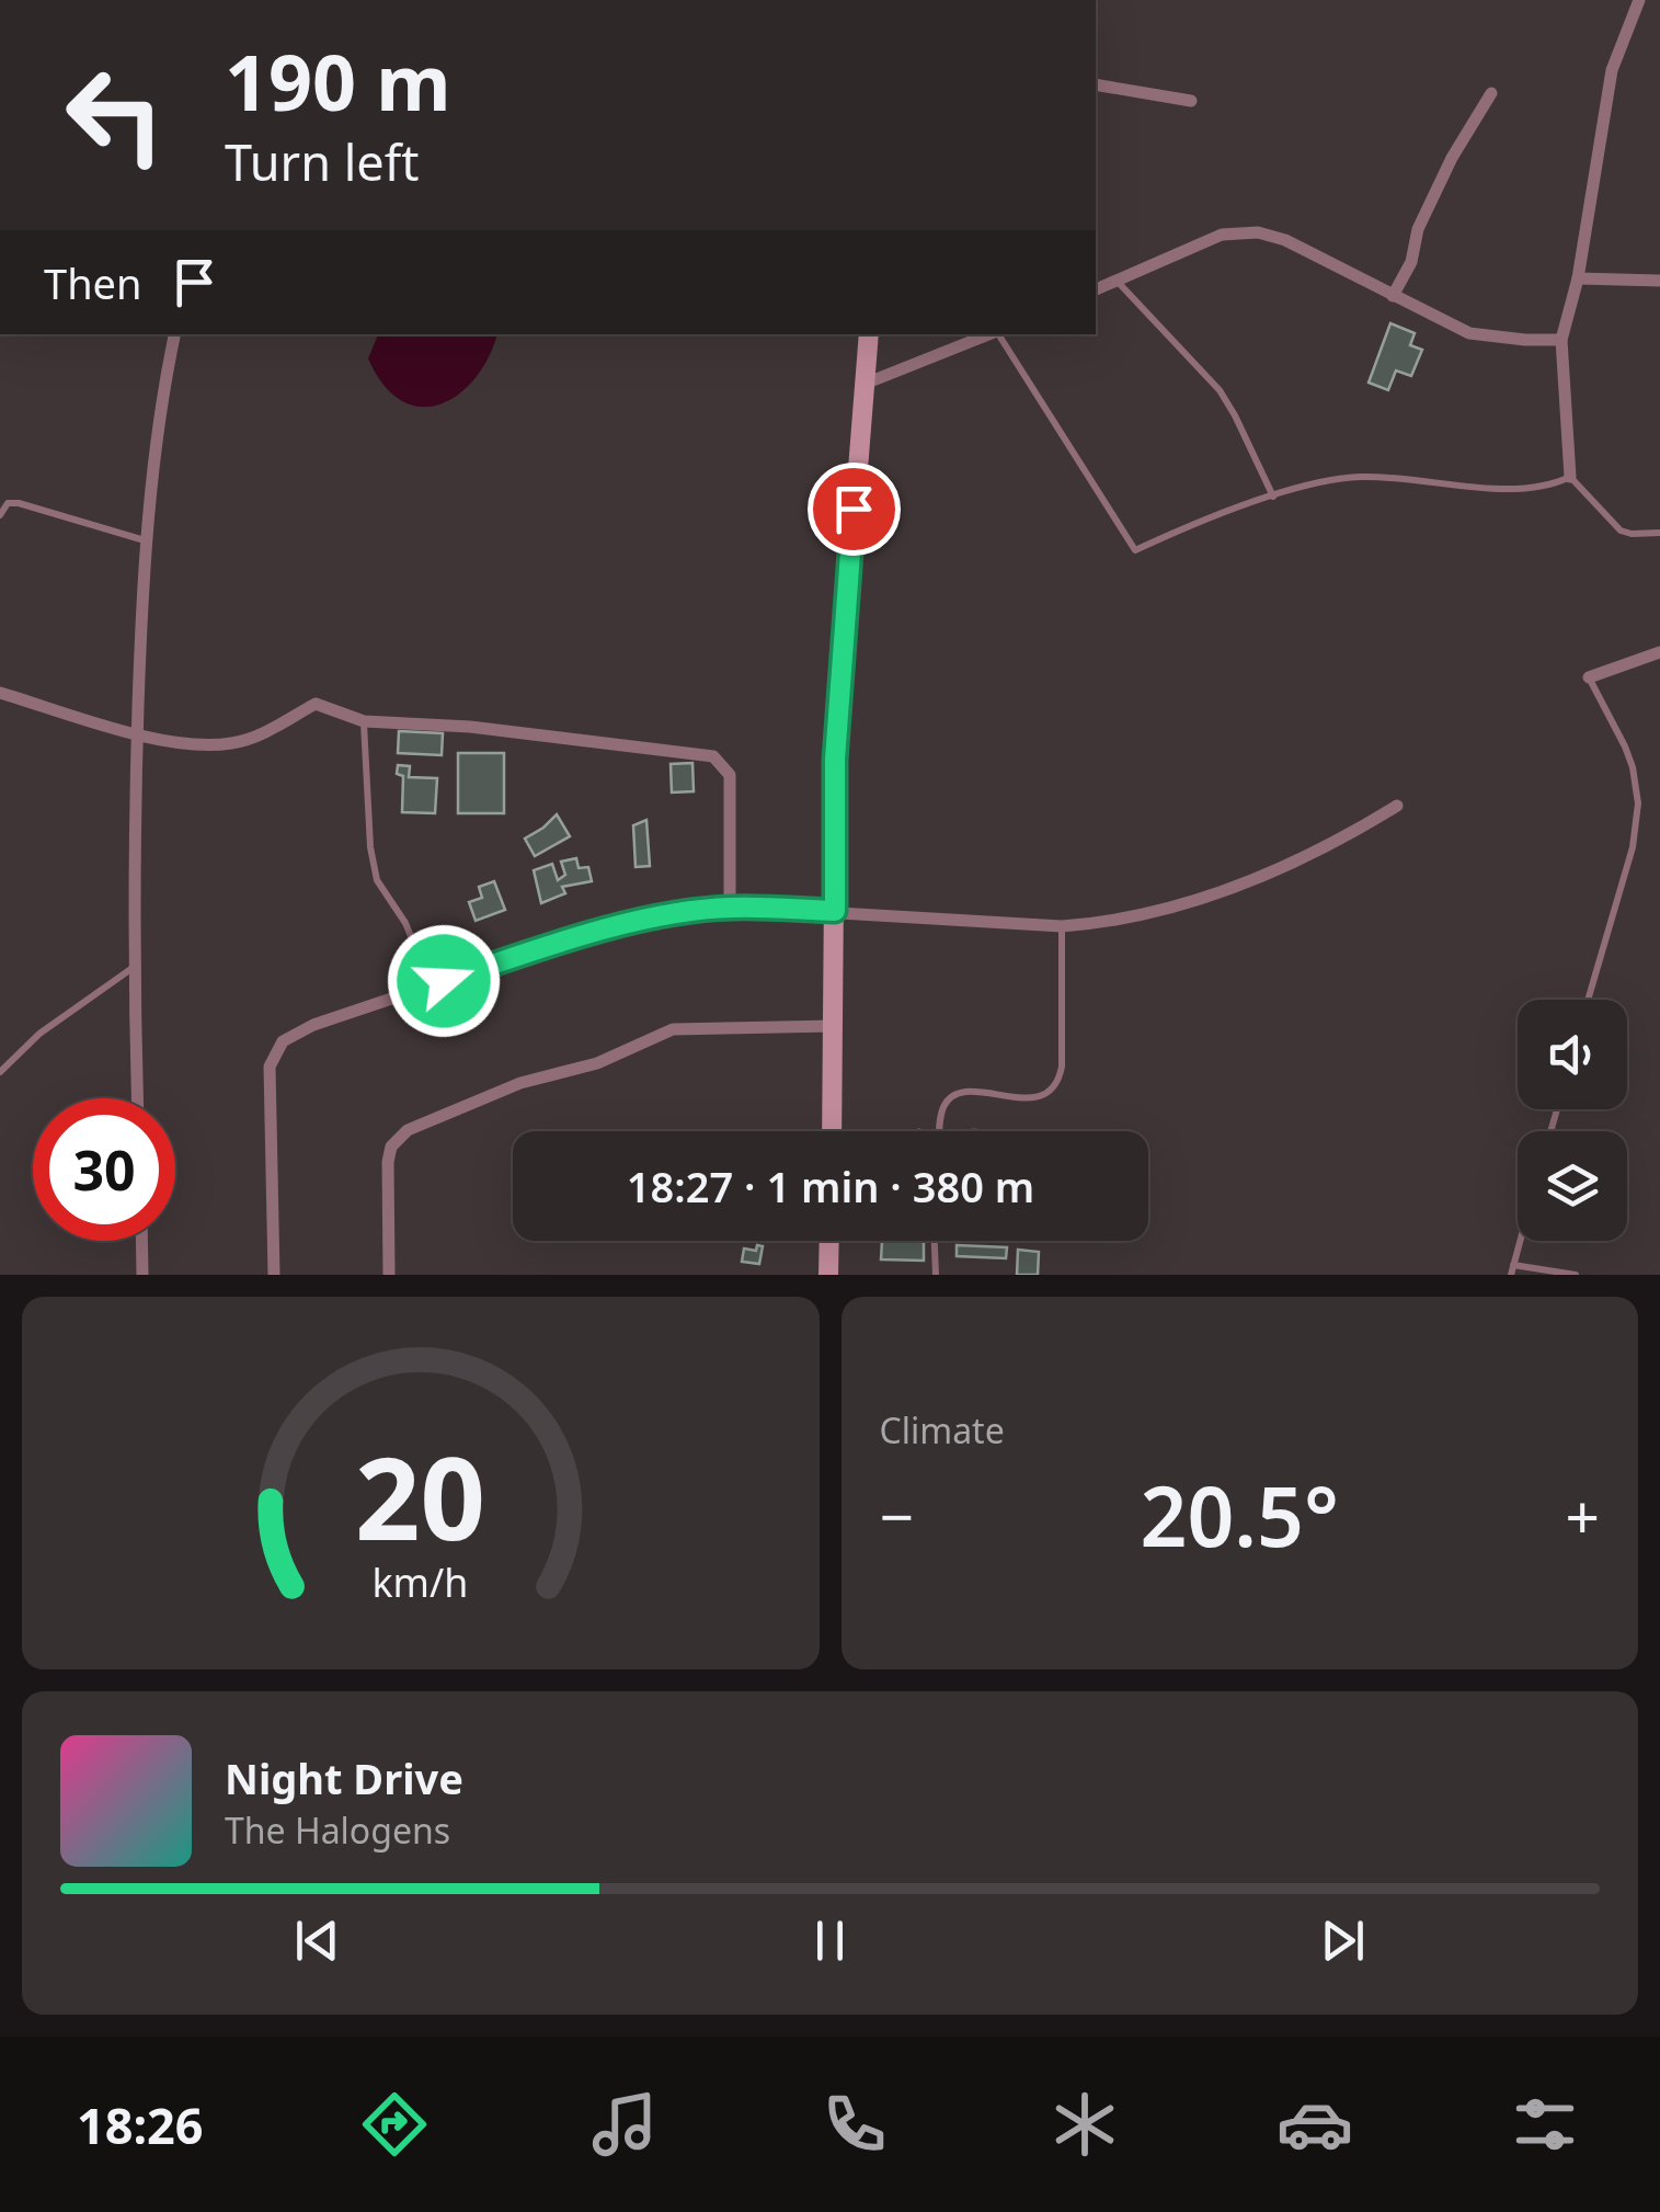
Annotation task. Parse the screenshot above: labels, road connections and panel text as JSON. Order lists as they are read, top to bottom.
{
  "page": {
    "turn": ["190 m", "Turn left"],
    "then": "Then",
    "limit": "30",
    "trip": "18:27 · 1 min · 380 m",
    "tile": "Climate",
    "heat": ["−", "20.5°", "+"],
    "song": ["Night Drive", "The Halogens"],
    "tabs": "18:26",
    "gauge": ["20", "km/h"]
  }
}
